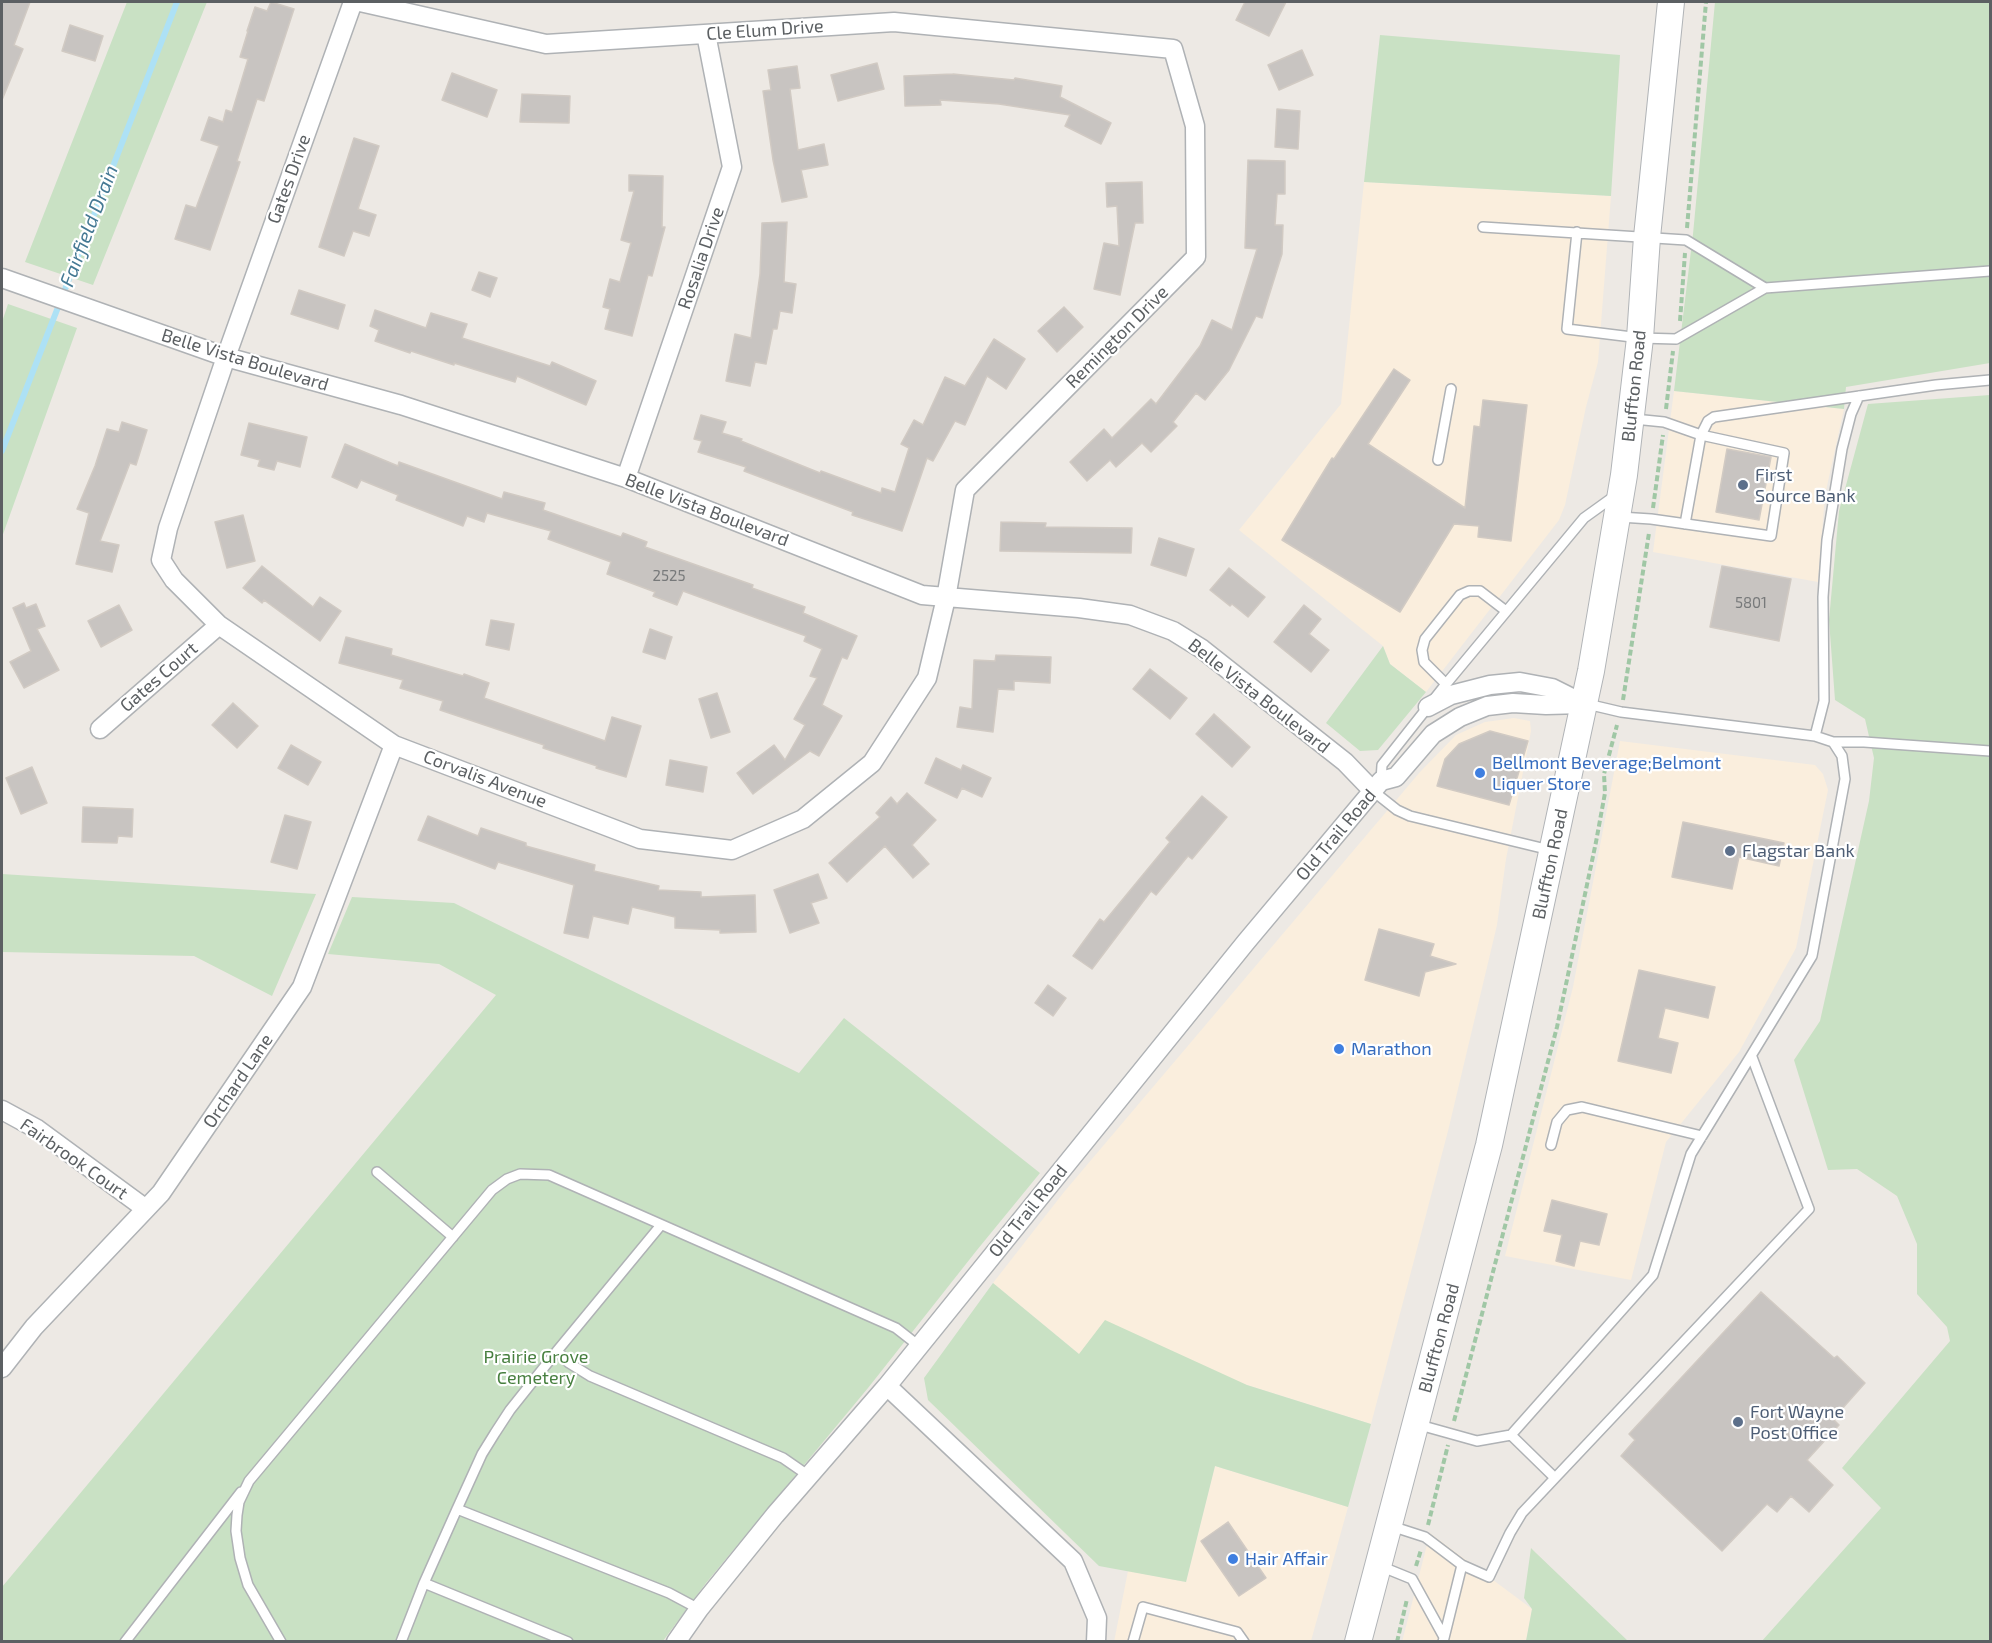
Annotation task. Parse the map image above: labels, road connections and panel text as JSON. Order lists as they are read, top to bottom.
{
  "streets": {
    "main road": ["Bluffton Road"],
    "street": [
      "Cle Elum Drive",
      "Gates Drive",
      "Rosalia Drive",
      "Remington Drive",
      "Belle Vista Boulevard",
      "Gates Court",
      "Corvalis Avenue",
      "Old Trail Road",
      "Orchard Lane",
      "Fairbrook Court"
    ]
  },
  "crossings": [
    ["Cle Elum Drive", "Rosalia Drive"],
    ["Cle Elum Drive", "Remington Drive"],
    ["Gates Drive", "Belle Vista Boulevard"],
    ["Gates Drive", "Corvalis Avenue"],
    ["Rosalia Drive", "Belle Vista Boulevard"],
    ["Remington Drive", "Belle Vista Boulevard"],
    ["Remington Drive", "Corvalis Avenue"],
    ["Belle Vista Boulevard", "Corvalis Avenue"],
    ["Belle Vista Boulevard", "Old Trail Road"],
    ["Bluffton Road", "Old Trail Road"],
    ["Gates Court", "Corvalis Avenue"],
    ["Corvalis Avenue", "Orchard Lane"],
    ["Orchard Lane", "Fairbrook Court"]
  ],
  "water": ["Fairfield Drain"],
  "parks": ["Prairie Grove Cemetery"],
  "places": [
    "First Source Bank",
    "Bellmont Beverage;Belmont Liquer Store",
    "Flagstar Bank",
    "Marathon",
    "Fort Wayne Post Office",
    "Hair Affair"
  ],
  "house_numbers": ["2525", "5801"]
}
